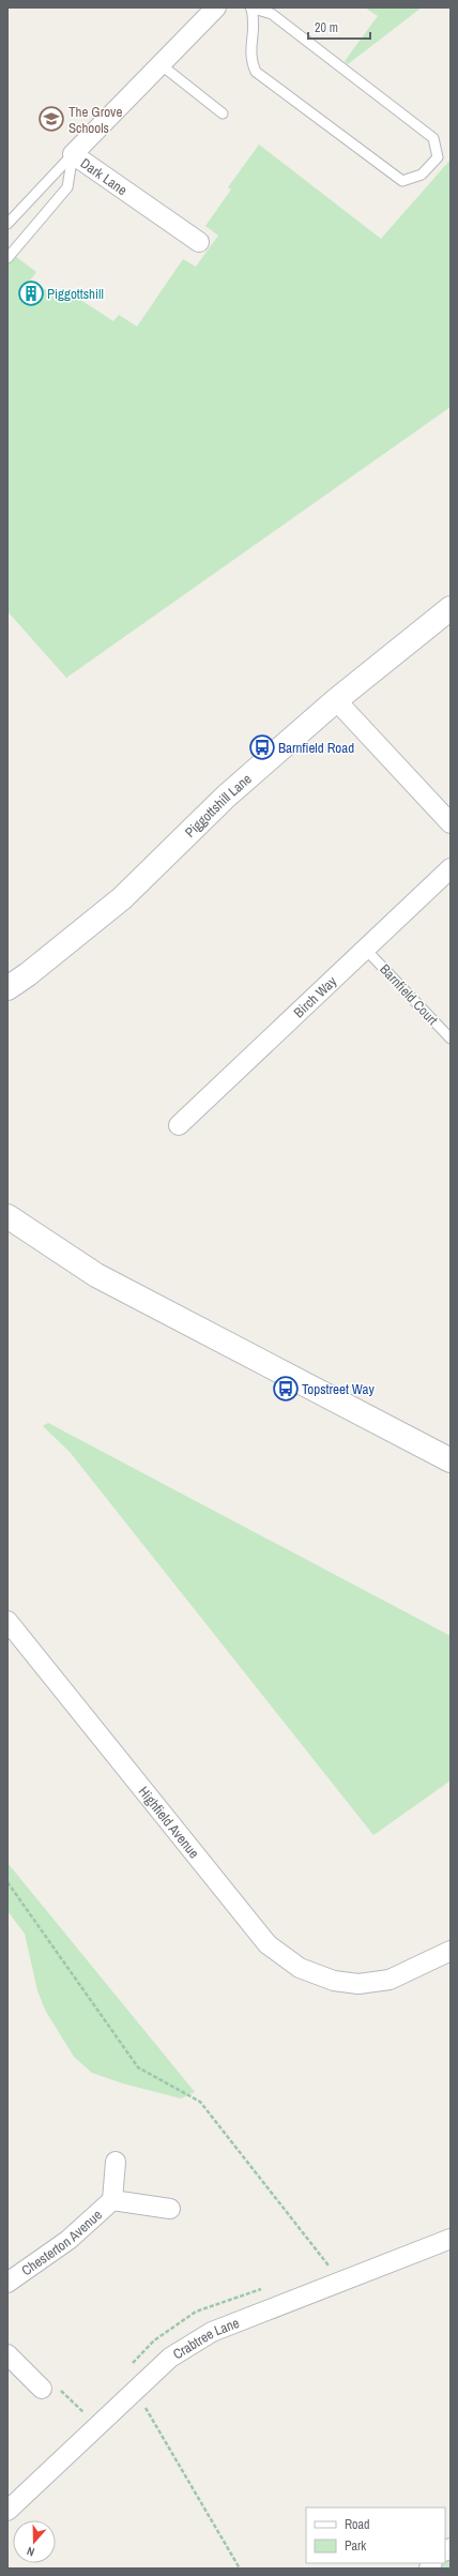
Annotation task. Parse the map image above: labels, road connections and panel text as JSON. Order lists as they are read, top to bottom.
{
  "streets": {
    "street": [
      "Dark Lane",
      "Piggottshill Lane",
      "Birch Way",
      "Highfield Avenue",
      "Chesterton Avenue",
      "Crabtree Lane"
    ],
    "lane": ["Barnfield Court"]
  },
  "crossings": [
    ["Barnfield Court", "Birch Way"]
  ],
  "places": {
    "school or university": ["The Grove Schools"],
    "building": ["Piggottshill"],
    "bus stop": ["Barnfield Road", "Topstreet Way"]
  },
  "legend": ["Road", "Park"],
  "scale_bar": "20 m",
  "north": "bottom"
}
